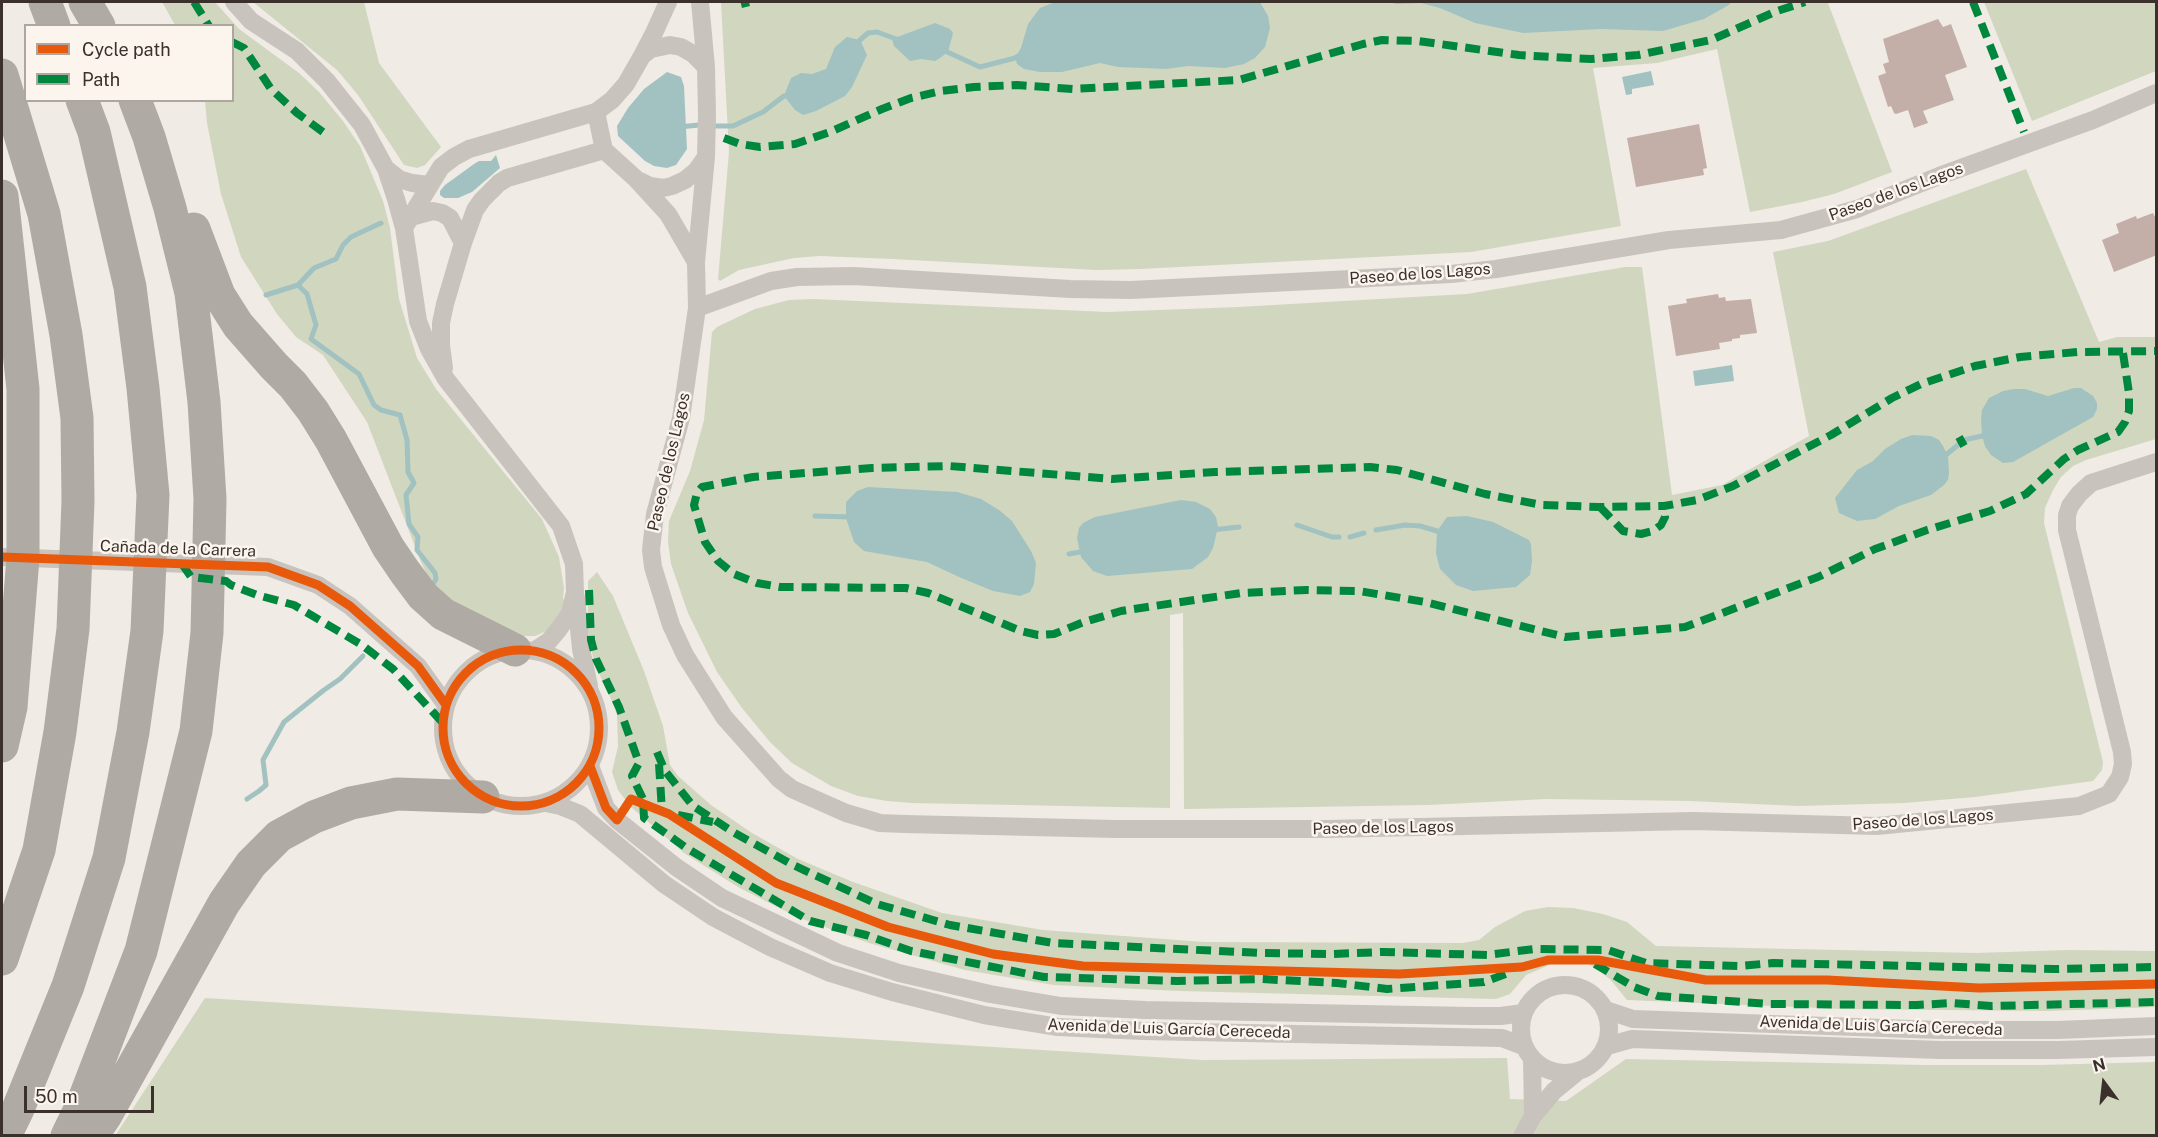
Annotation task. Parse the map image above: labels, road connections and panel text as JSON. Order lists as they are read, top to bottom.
{
  "streets": {
    "street": ["Paseo de los Lagos", "Cañada de la Carrera", "Avenida de Luis García Cereceda"]
  },
  "crossings": [
    ["Cañada de la Carrera", "Avenida de Luis García Cereceda"]
  ],
  "legend": ["Cycle path", "Path"],
  "scale_bar": "50 m",
  "north": "top"
}
